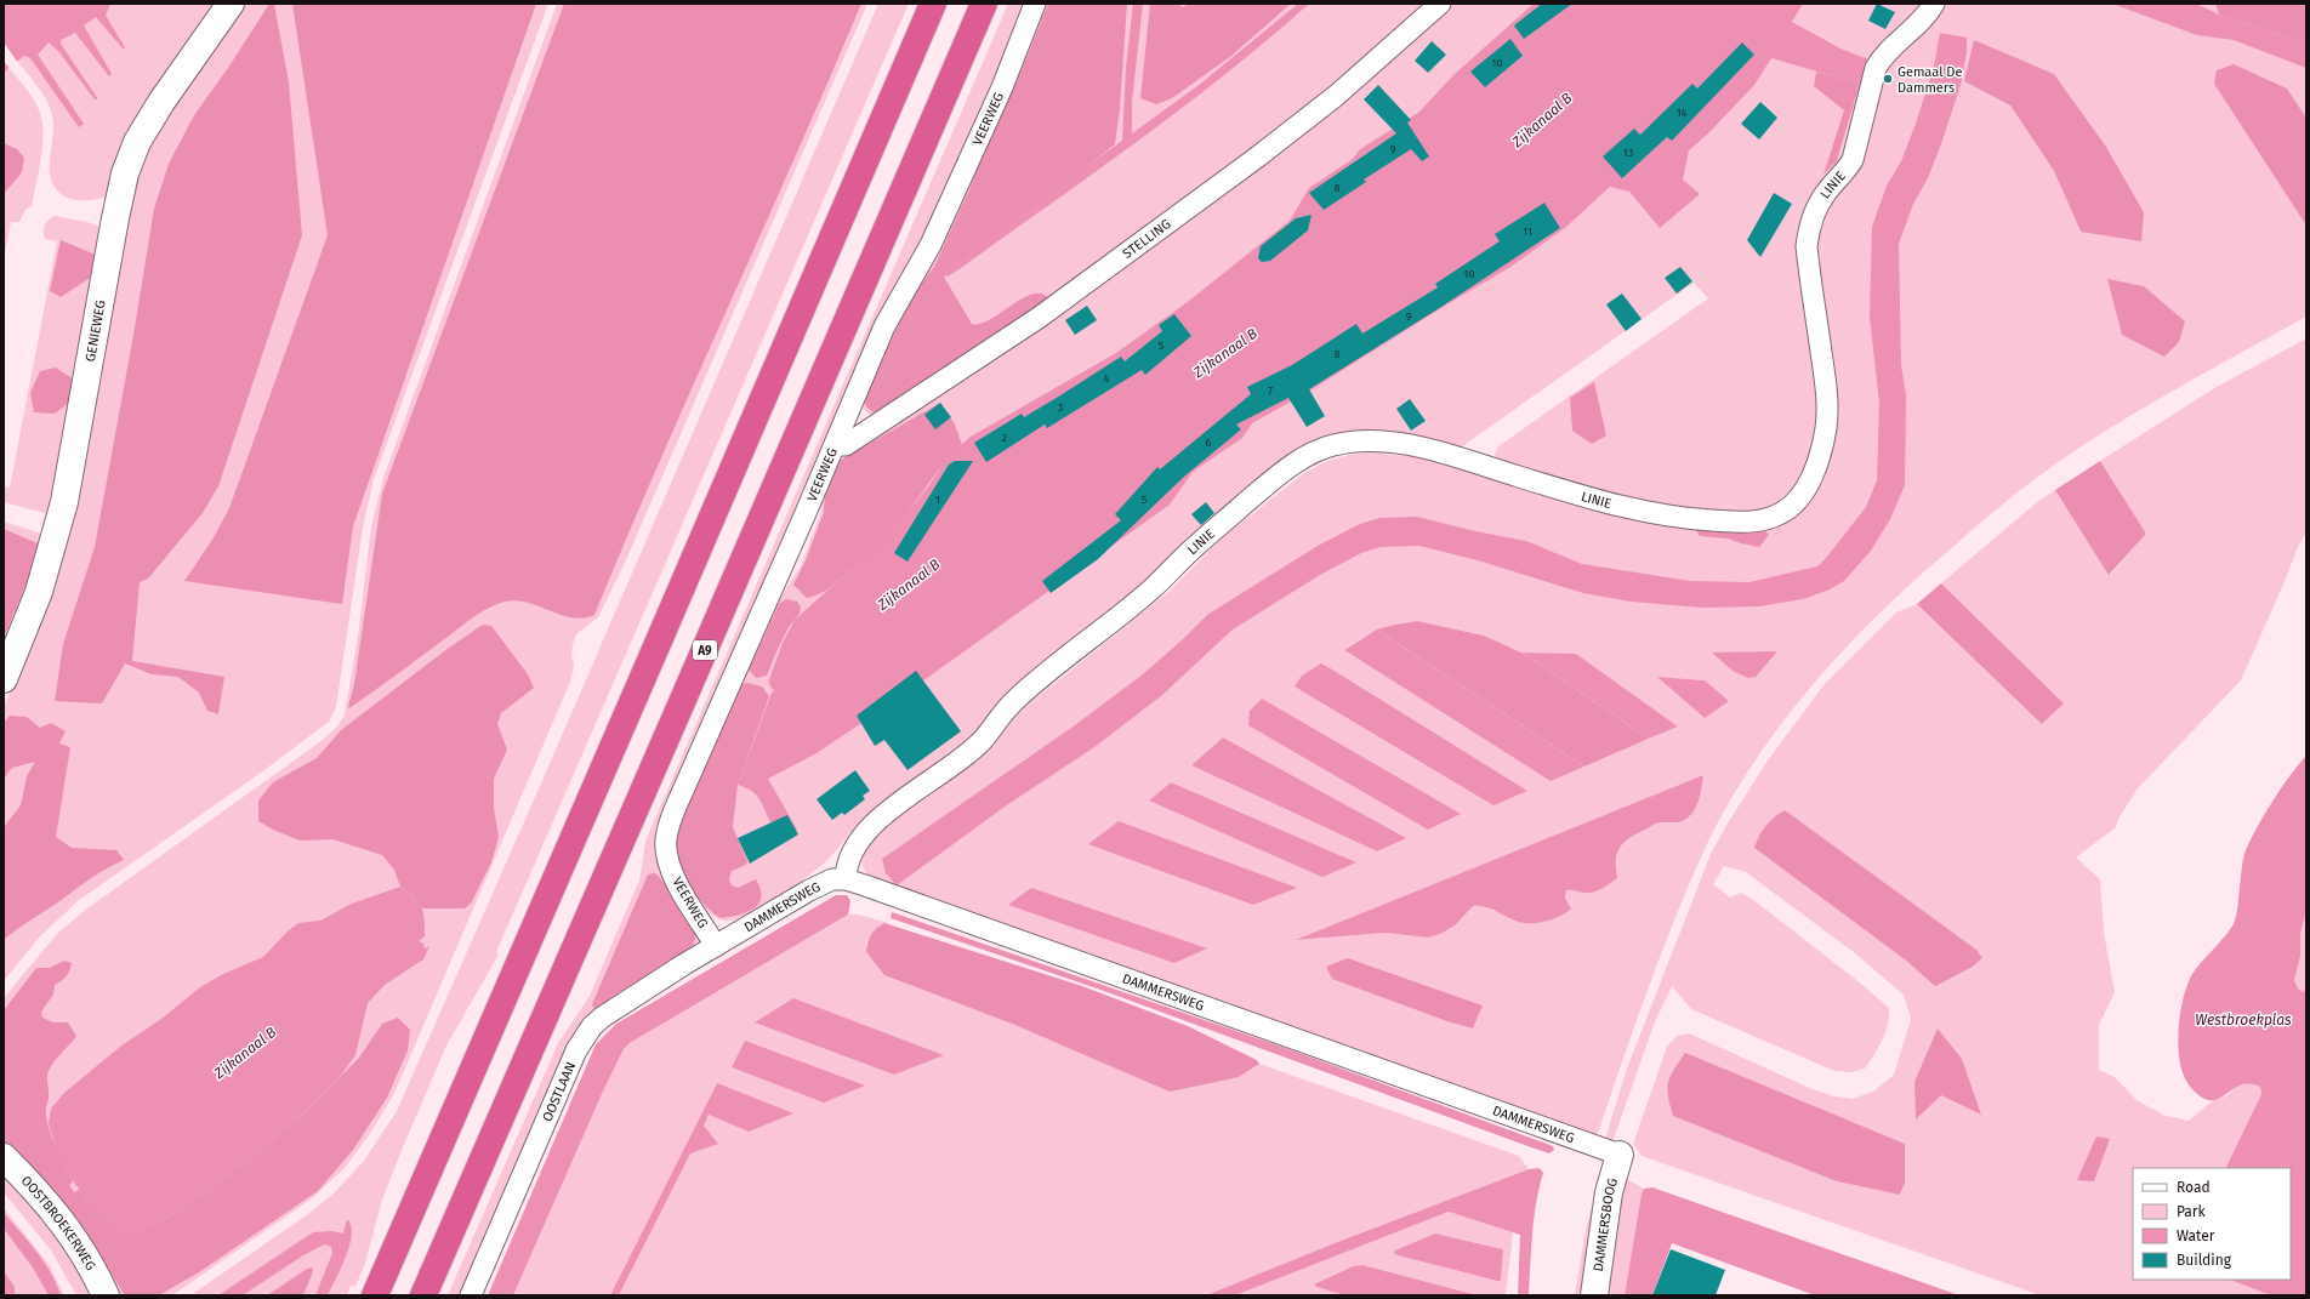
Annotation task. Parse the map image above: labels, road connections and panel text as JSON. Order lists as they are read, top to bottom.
{
  "streets": {
    "highway": ["A9"],
    "street": [
      "VEERWEG",
      "LINIE",
      "STELLING",
      "GENIEWEG",
      "DAMMERSWEG",
      "OOSTLAAN",
      "OOSTBROEKERWEG",
      "DAMMERSBOOG"
    ]
  },
  "crossings": [
    ["VEERWEG", "STELLING"],
    ["VEERWEG", "DAMMERSWEG"],
    ["VEERWEG", "OOSTLAAN"],
    ["LINIE", "DAMMERSWEG"],
    ["DAMMERSWEG", "OOSTLAAN"],
    ["DAMMERSWEG", "DAMMERSBOOG"]
  ],
  "water": ["Zijkanaal B", "Westbroekplas"],
  "places": ["Gemaal De Dammers"],
  "house_numbers": [
    "10",
    "14",
    "9",
    "13",
    "8",
    "11",
    "10",
    "9",
    "5",
    "8",
    "4",
    "7",
    "3",
    "2",
    "6",
    "1",
    "5"
  ],
  "legend": [
    "Road",
    "Park",
    "Water",
    "Building"
  ]
}
